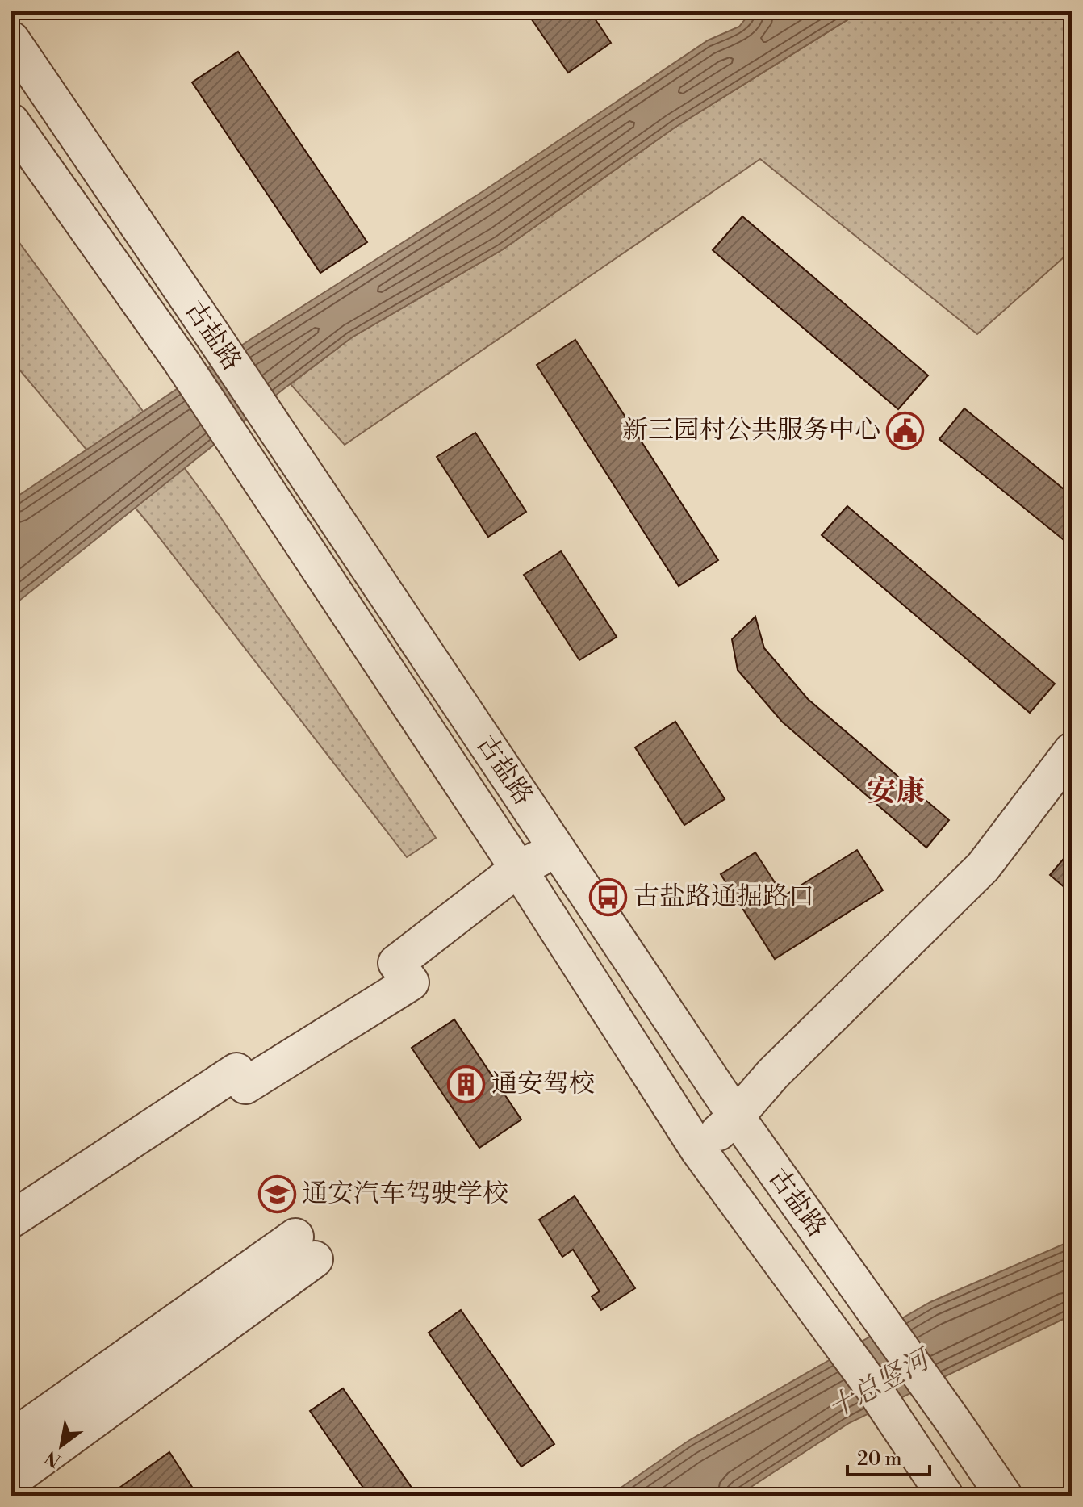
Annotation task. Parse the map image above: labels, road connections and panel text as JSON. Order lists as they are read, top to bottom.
{
  "streets": {
    "street": ["古盐路"]
  },
  "districts": ["安康"],
  "water": ["十总竖河"],
  "places": {
    "public building": ["新三园村公共服务中心"],
    "bus stop": ["古盐路通掘路口"],
    "building": ["通安驾校"],
    "school or university": ["通安汽车驾驶学校"]
  },
  "scale_bar": "20 m",
  "north": "bottom left"
}
